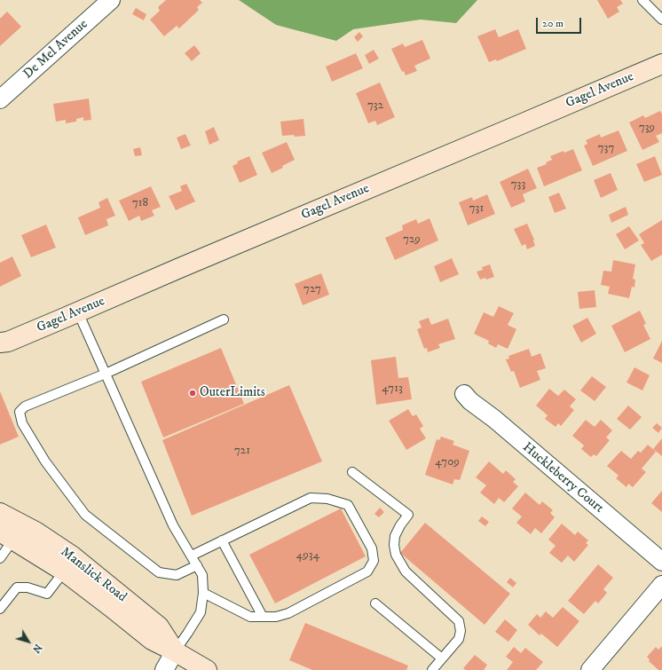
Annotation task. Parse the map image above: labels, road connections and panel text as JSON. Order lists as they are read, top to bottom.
{
  "streets": {
    "street": [
      "De Mel Avenue",
      "Gagel Avenue",
      "Huckleberry Court",
      "Manslick Road"
    ]
  },
  "places": ["OuterLimits"],
  "house_numbers": [
    "732",
    "739",
    "737",
    "733",
    "718",
    "731",
    "729",
    "727",
    "4713",
    "721",
    "4709",
    "4934"
  ],
  "scale_bar": "20 m",
  "north": "bottom right"
}
